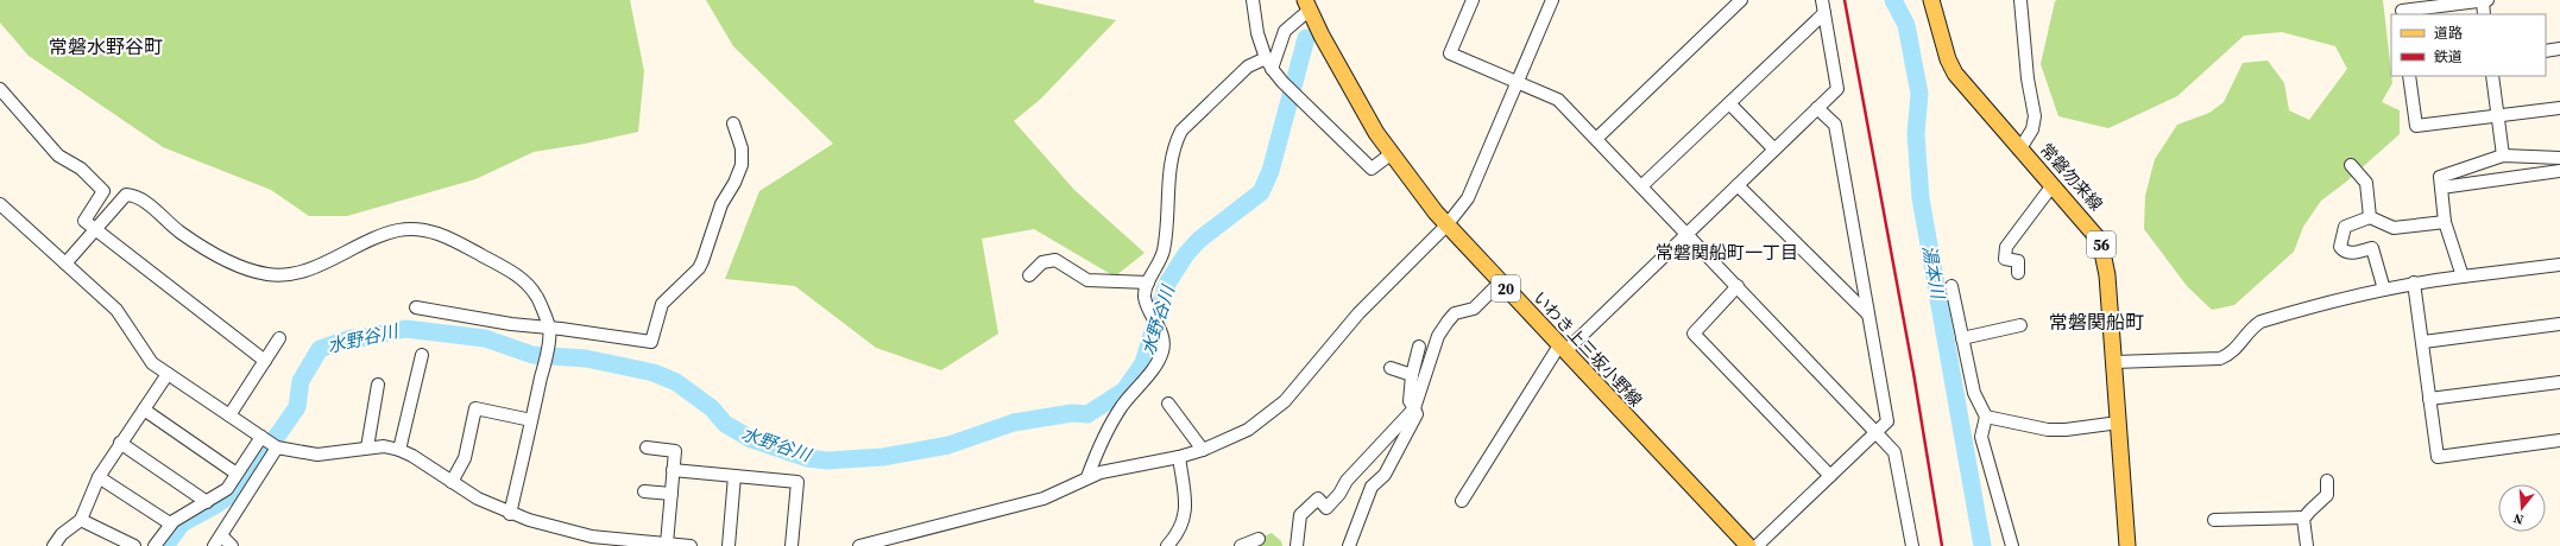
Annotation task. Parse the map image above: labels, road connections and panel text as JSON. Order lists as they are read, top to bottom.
{
  "streets": {
    "main road": [
      "常磐勿来線",
      "56",
      "20",
      "いわき上三坂小野線"
    ]
  },
  "districts": ["常磐水野谷町", "常磐関船町一丁目", "常磐関船町"],
  "water": ["湯本川", "水野谷川"],
  "legend": ["道路", "鉄道"],
  "north": "bottom"
}
